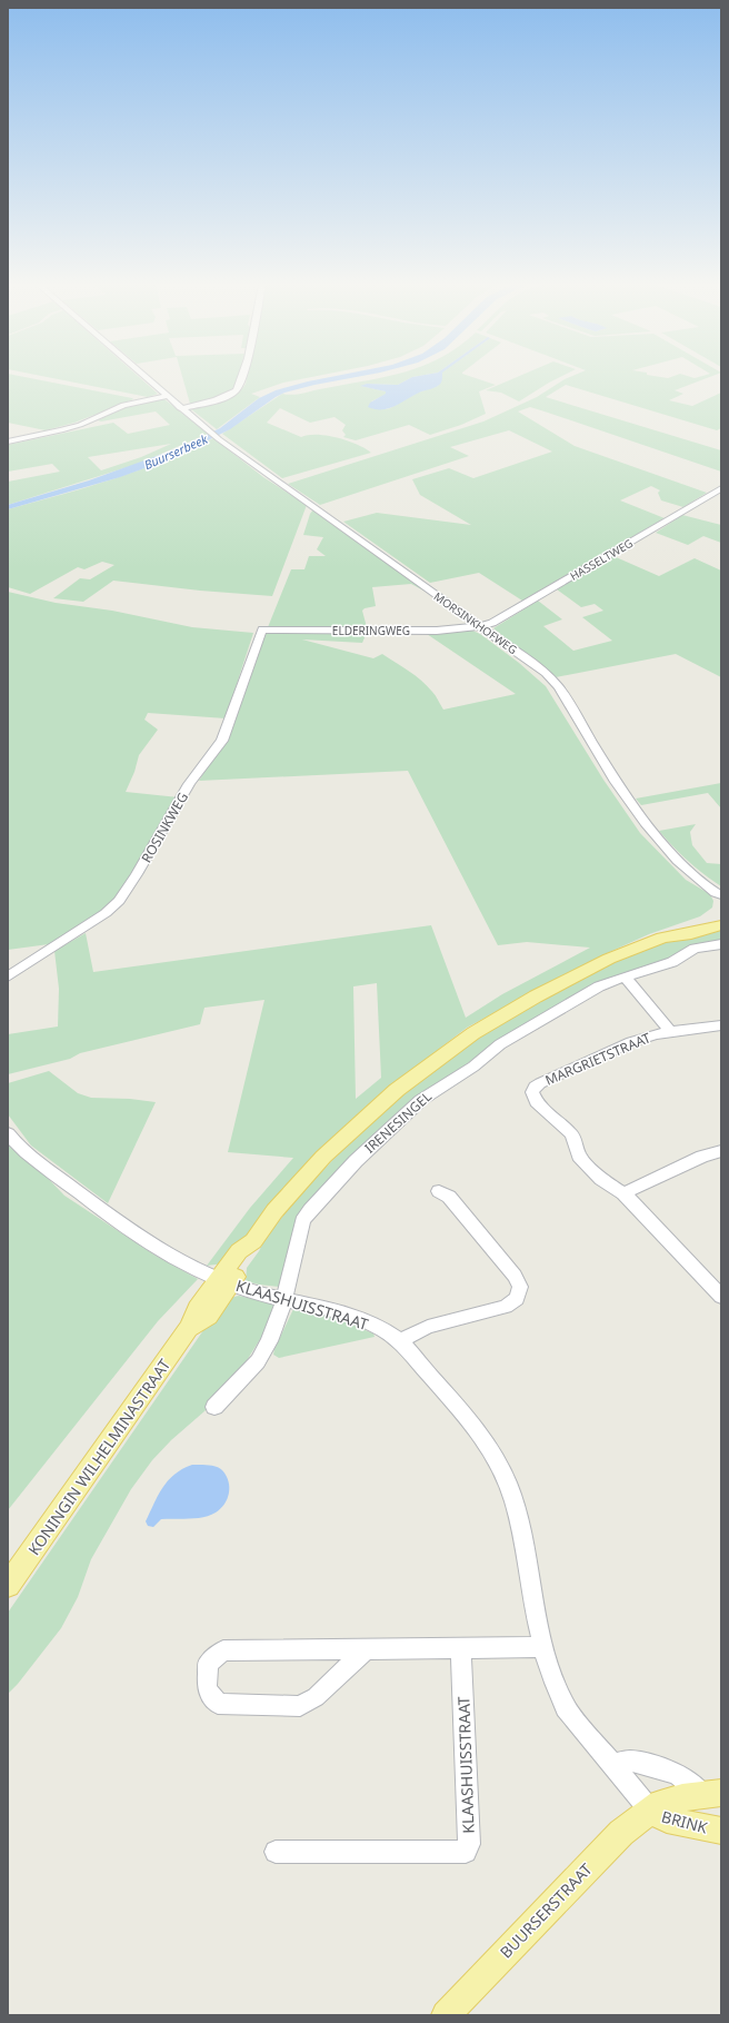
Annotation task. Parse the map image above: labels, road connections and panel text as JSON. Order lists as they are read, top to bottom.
{
  "streets": {
    "main road": ["KONINGIN WILHELMINASTRAAT", "BRINK", "BUURSERSTRAAT"],
    "street": [
      "HASSELTWEG",
      "MORSINKHOFWEG",
      "ELDERINGWEG",
      "ROSINKWEG",
      "MARGRIETSTRAAT",
      "IRENESINGEL",
      "KLAASHUISSTRAAT"
    ]
  },
  "crossings": [
    ["HASSELTWEG", "MORSINKHOFWEG"],
    ["HASSELTWEG", "ELDERINGWEG"],
    ["MORSINKHOFWEG", "ELDERINGWEG"],
    ["ELDERINGWEG", "ROSINKWEG"],
    ["IRENESINGEL", "KLAASHUISSTRAAT"],
    ["KLAASHUISSTRAAT", "KONINGIN WILHELMINASTRAAT"],
    ["KLAASHUISSTRAAT", "BRINK"],
    ["KLAASHUISSTRAAT", "BUURSERSTRAAT"],
    ["BRINK", "BUURSERSTRAAT"]
  ],
  "water": ["Buurserbeek"]
}
